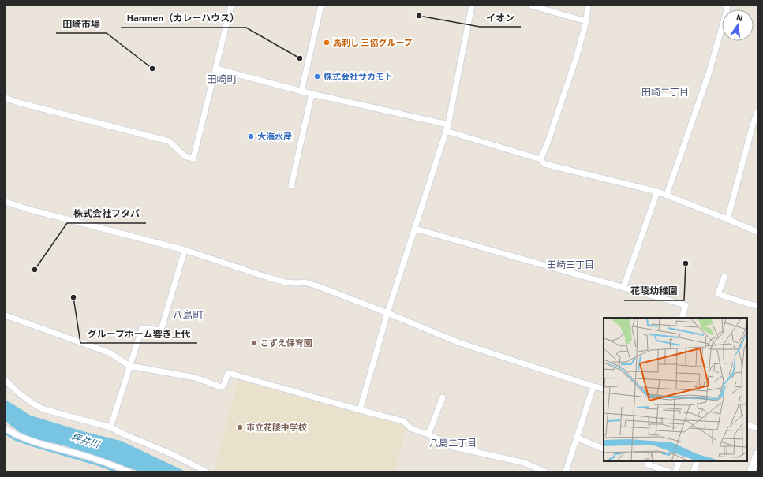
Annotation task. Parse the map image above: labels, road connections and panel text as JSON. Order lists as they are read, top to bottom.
{
  "districts": [
    "田崎町",
    "田崎二丁目",
    "田崎三丁目",
    "八島町",
    "八島二丁目"
  ],
  "water": ["坪井川"],
  "places": [
    "イオン",
    "馬刺し 三協グループ",
    "Hanmen（カレーハウス）",
    "田崎市場",
    "株式会社サカモト",
    "大海水産",
    "花陵幼稚園",
    "株式会社フタバ",
    "グループホーム響き上代",
    "こずえ保育園",
    "市立花陵中学校"
  ],
  "north": "top"
}
